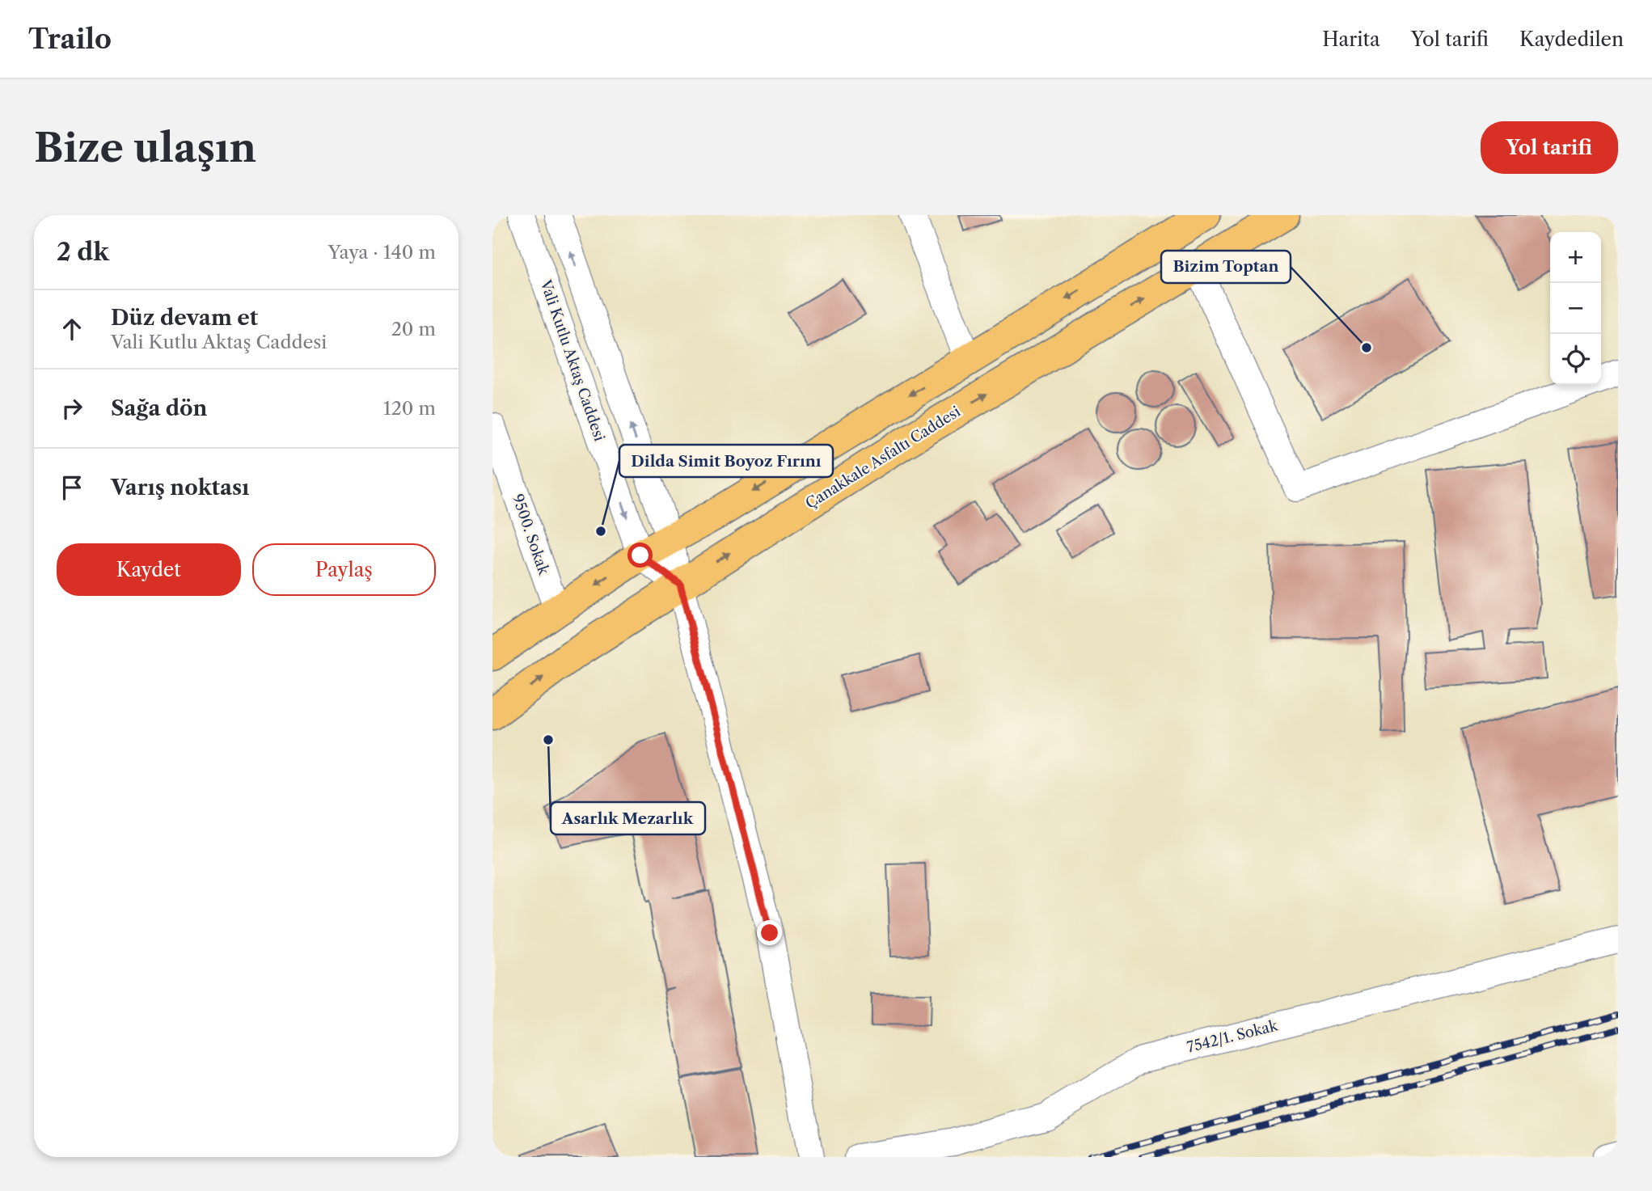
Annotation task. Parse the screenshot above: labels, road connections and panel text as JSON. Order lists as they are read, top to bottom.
{
  "streets": {
    "highway": ["Çanakkale Asfaltı Caddesi"],
    "street": ["Vali Kutlu Aktaş Caddesi", "9500. Sokak", "7542/1. Sokak"]
  },
  "places": ["Bizim Toptan", "Dilda Simit Boyoz Fırını", "Asarlık Mezarlık"],
  "page": {
    "header": "Trailo",
    "nav": ["Harita", "Yol tarifi", "Kaydedilen"],
    "buttons": [
      "Yol tarifi",
      ["Kaydet", "Paylaş"]
    ],
    "title": "Bize ulaşın",
    "heading": ["2 dk", "Yaya · 140 m"],
    "map_buttons": ["+", "−"],
    "list": [
      ["Düz devam et", "Vali Kutlu Aktaş Caddesi", "20 m"],
      ["Sağa dön", "120 m"],
      "Varış noktası"
    ]
  }
}
